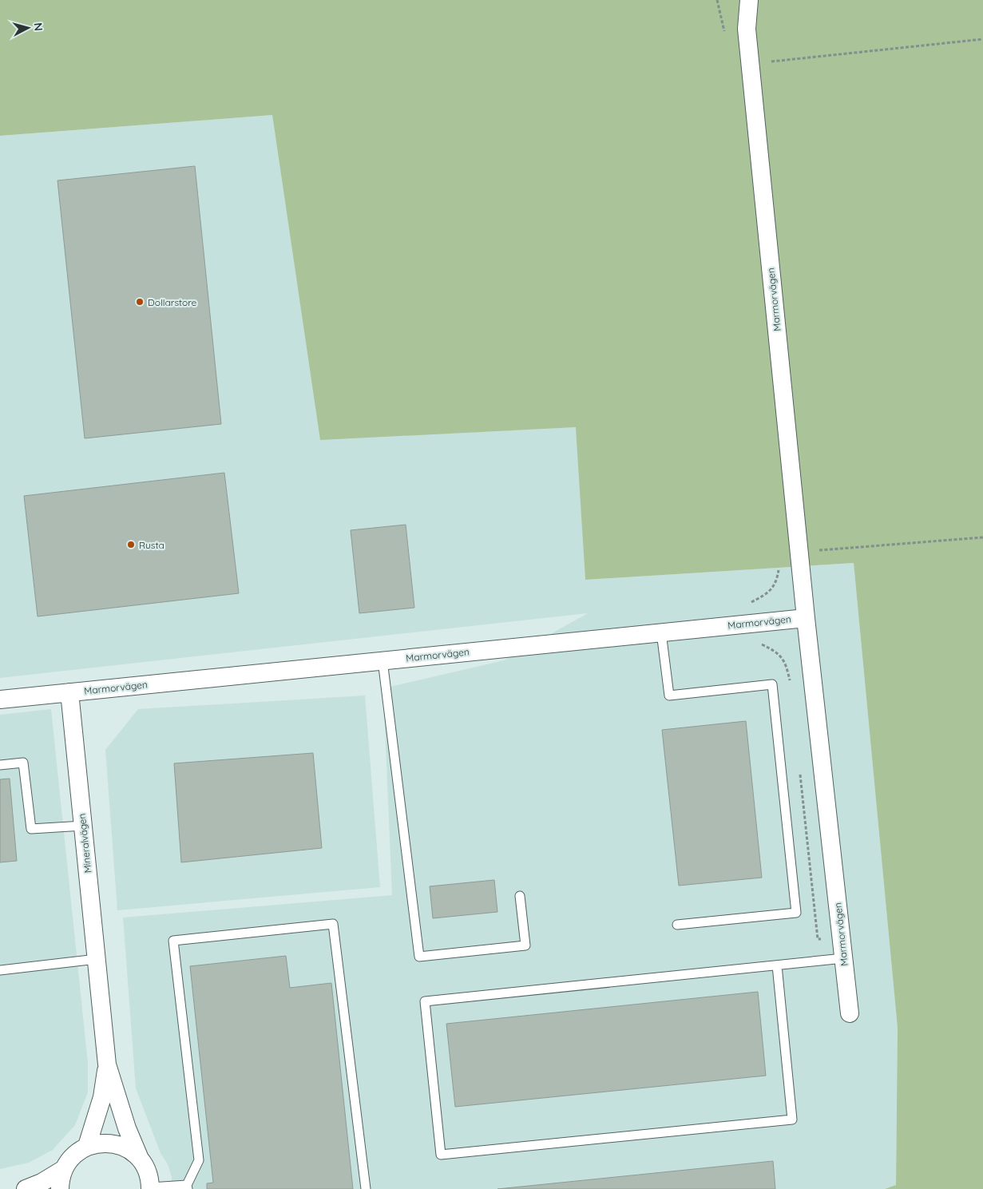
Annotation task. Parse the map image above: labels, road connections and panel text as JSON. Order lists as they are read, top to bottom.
{
  "streets": {
    "street": ["Marmorvägen", "Mineralvägen"]
  },
  "crossings": [
    ["Marmorvägen", "Mineralvägen"]
  ],
  "places": ["Dollarstore", "Rusta"],
  "north": "right"
}
